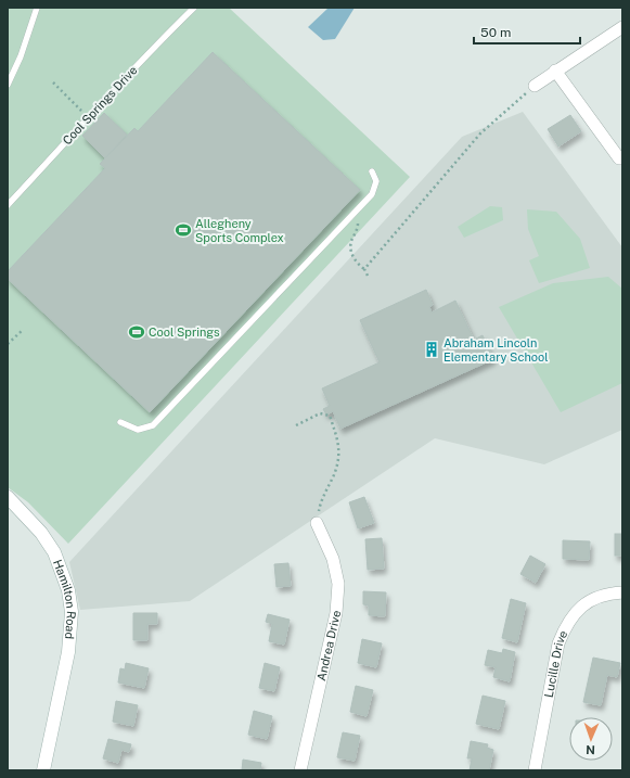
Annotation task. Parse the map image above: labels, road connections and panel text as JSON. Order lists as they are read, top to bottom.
{
  "streets": {
    "street": ["Hamilton Road", "Andrea Drive", "Lucille Drive"],
    "lane": ["Cool Springs Drive"]
  },
  "places": {
    "sports": ["Allegheny Sports Complex", "Cool Springs"],
    "building": ["Abraham Lincoln Elementary School"]
  },
  "scale_bar": "50 m",
  "north": "bottom"
}
